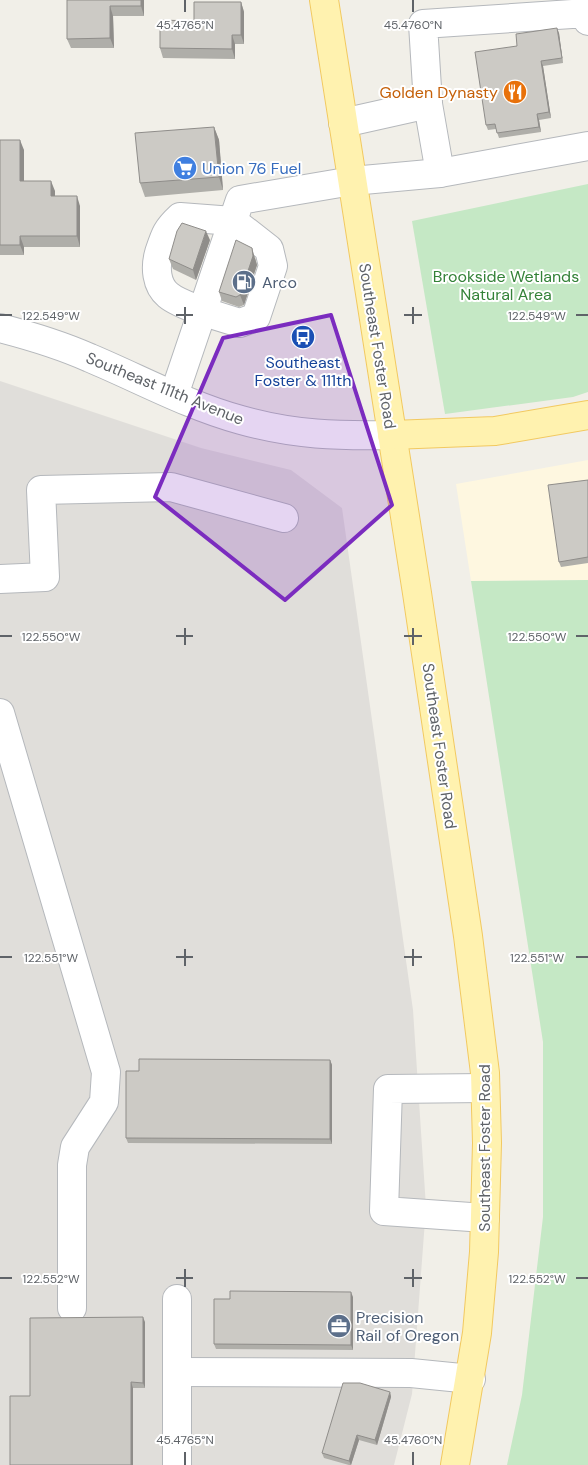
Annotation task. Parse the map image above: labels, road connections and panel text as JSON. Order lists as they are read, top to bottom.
{
  "streets": {
    "main road": ["Southeast Foster Road"],
    "street": ["Southeast 111th Avenue"]
  },
  "crossings": [
    ["Southeast Foster Road", "Southeast 111th Avenue"]
  ],
  "parks": ["Brookside Wetlands Natural Area"],
  "places": {
    "restaurant": ["Golden Dynasty"],
    "supermarket": ["Union 76 Fuel"],
    "fuel station": ["Arco"],
    "bus stop": ["Southeast Foster & 111th"],
    "office": ["Precision Rail of Oregon"]
  },
  "coordinates": [
    "45.4765°N",
    "45.4760°N",
    "122.549°W",
    "122.550°W",
    "122.551°W",
    "122.552°W"
  ]
}
